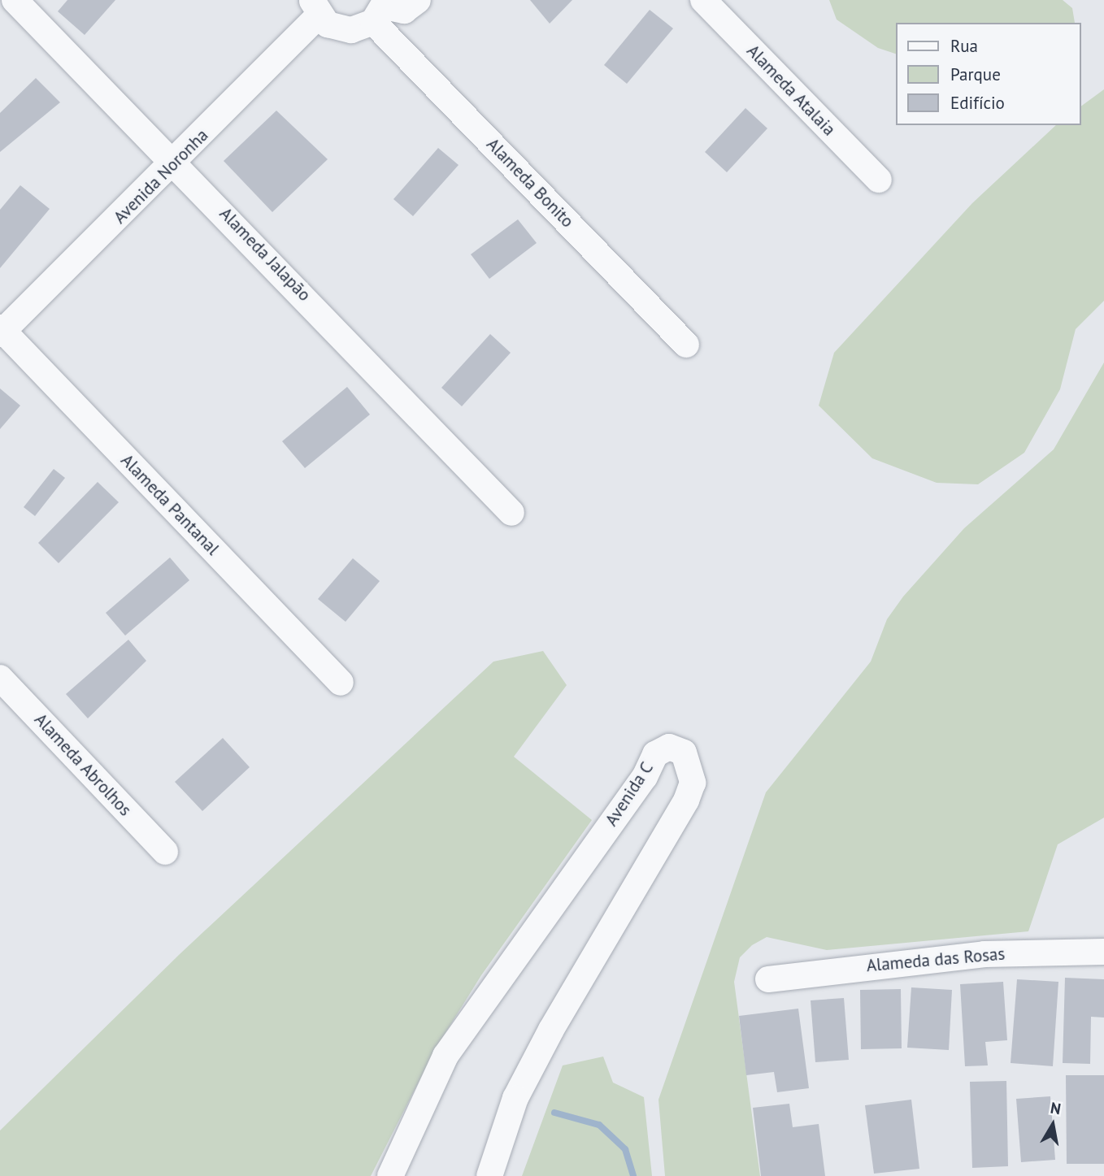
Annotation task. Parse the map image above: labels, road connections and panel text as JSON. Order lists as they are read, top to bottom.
{
  "streets": {
    "street": [
      "Alameda Atalaia",
      "Avenida Noronha",
      "Alameda Bonito",
      "Alameda Jalapão",
      "Alameda Pantanal",
      "Alameda Abrolhos",
      "Avenida C",
      "Alameda das Rosas"
    ]
  },
  "crossings": [
    ["Avenida Noronha", "Alameda Bonito"],
    ["Avenida Noronha", "Alameda Jalapão"],
    ["Avenida Noronha", "Alameda Pantanal"]
  ],
  "legend": ["Rua", "Parque", "Edifício"],
  "north": "top"
}
